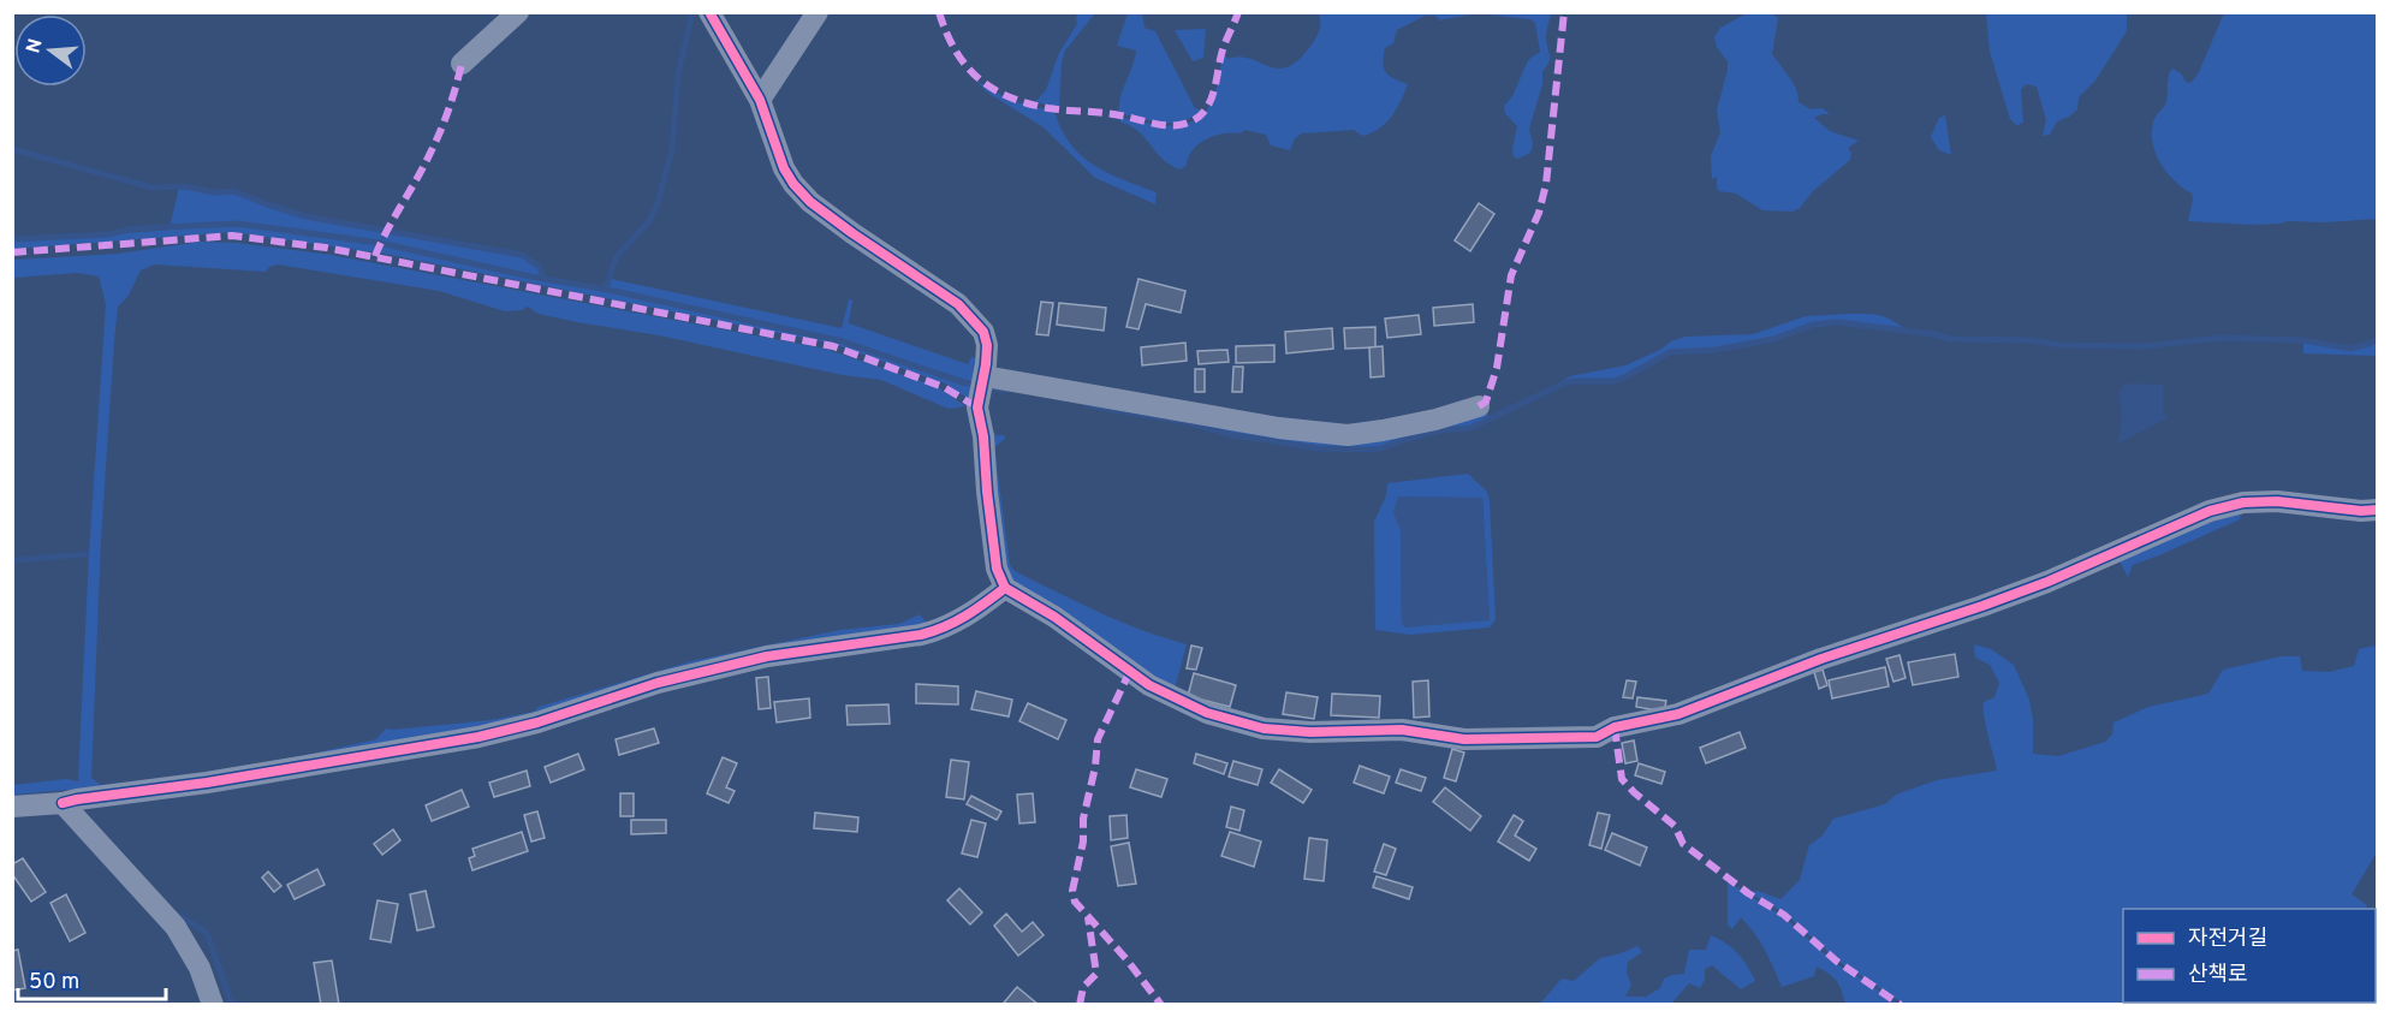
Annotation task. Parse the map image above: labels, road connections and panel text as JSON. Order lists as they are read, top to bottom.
{
  "legend": ["자전거길", "산책로"],
  "scale_bar": "50 m",
  "north": "left"
}
